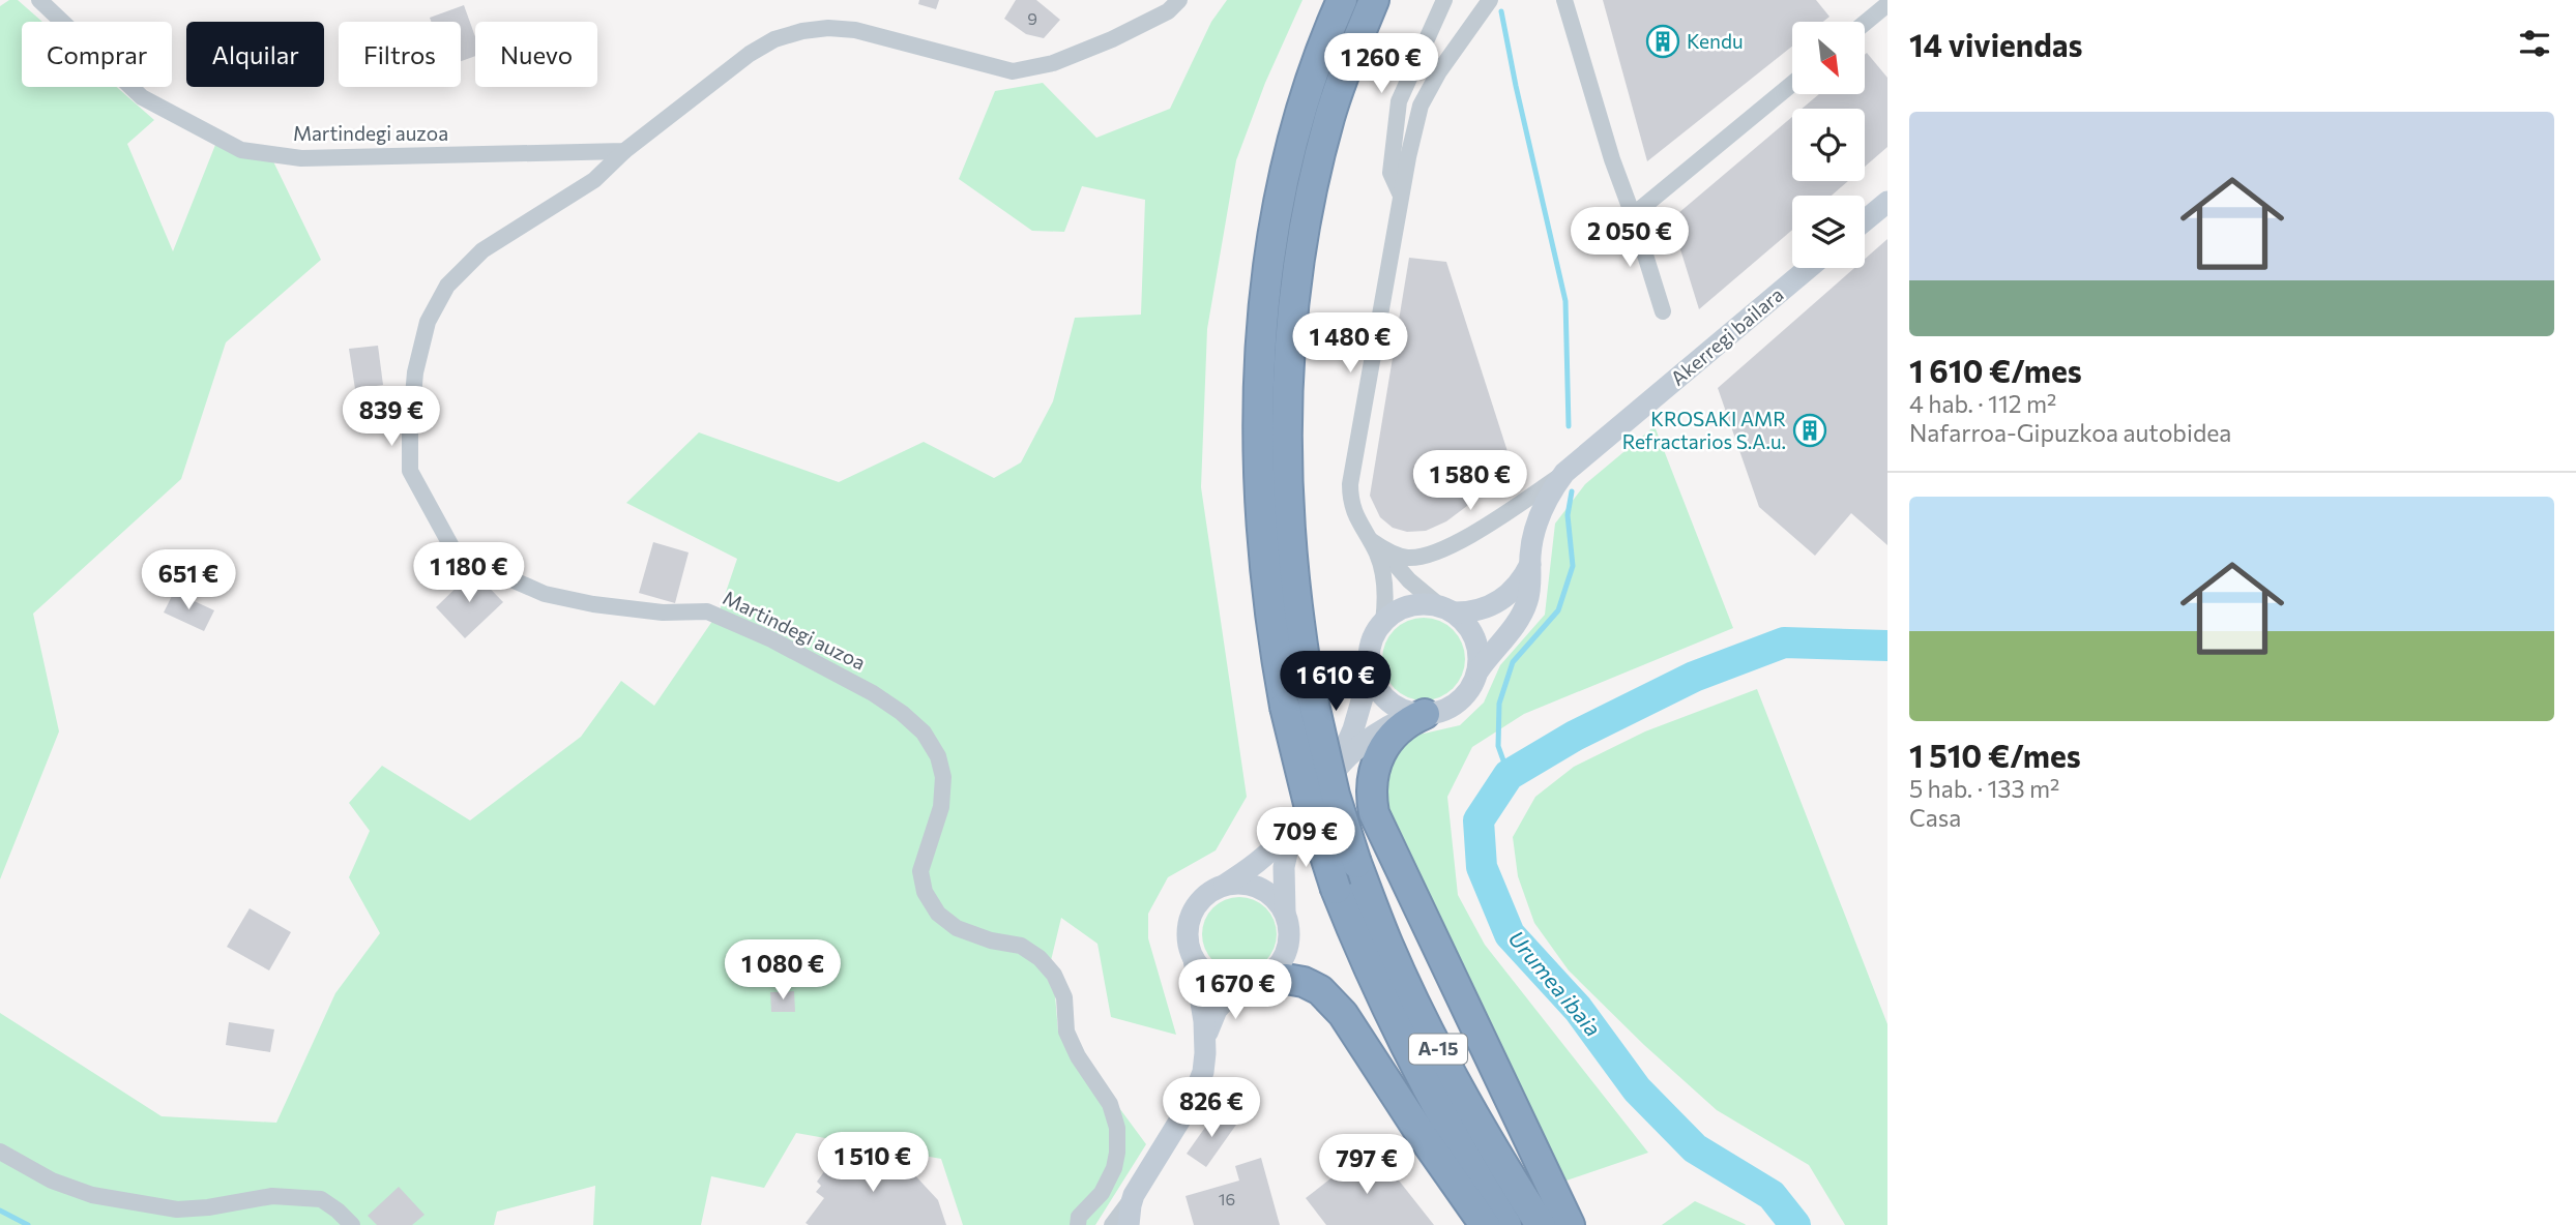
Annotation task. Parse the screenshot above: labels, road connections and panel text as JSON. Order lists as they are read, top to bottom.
{
  "streets": {
    "highway": ["A-15"],
    "main road": ["Akerregi bailara"],
    "street": ["Martindegi auzoa"]
  },
  "water": ["Urumea ibaia"],
  "places": {
    "building": ["Kendu", "KROSAKI AMR Refractarios S.A.u."]
  },
  "house_numbers": ["9", "16"],
  "north": "bottom right",
  "page": {
    "heading": "14 viviendas",
    "chip": [
      "Comprar",
      "Alquilar",
      "Filtros",
      "Nuevo"
    ],
    "price": [
      "1 260 €",
      "2 050 €",
      "1 480 €",
      "839 €",
      "1 580 €",
      "1 180 €",
      "651 €",
      "1 610 €",
      "709 €",
      "1 080 €",
      "1 670 €",
      "826 €",
      "1 510 €",
      "797 €"
    ],
    "list": [
      {
        "name": "1 610 €/mes",
        "note": "4 hab. · 112 m² · Nafarroa-Gipuzkoa autobidea"
      },
      {
        "name": "1 510 €/mes",
        "note": "5 hab. · 133 m² · Casa"
      }
    ]
  }
}
